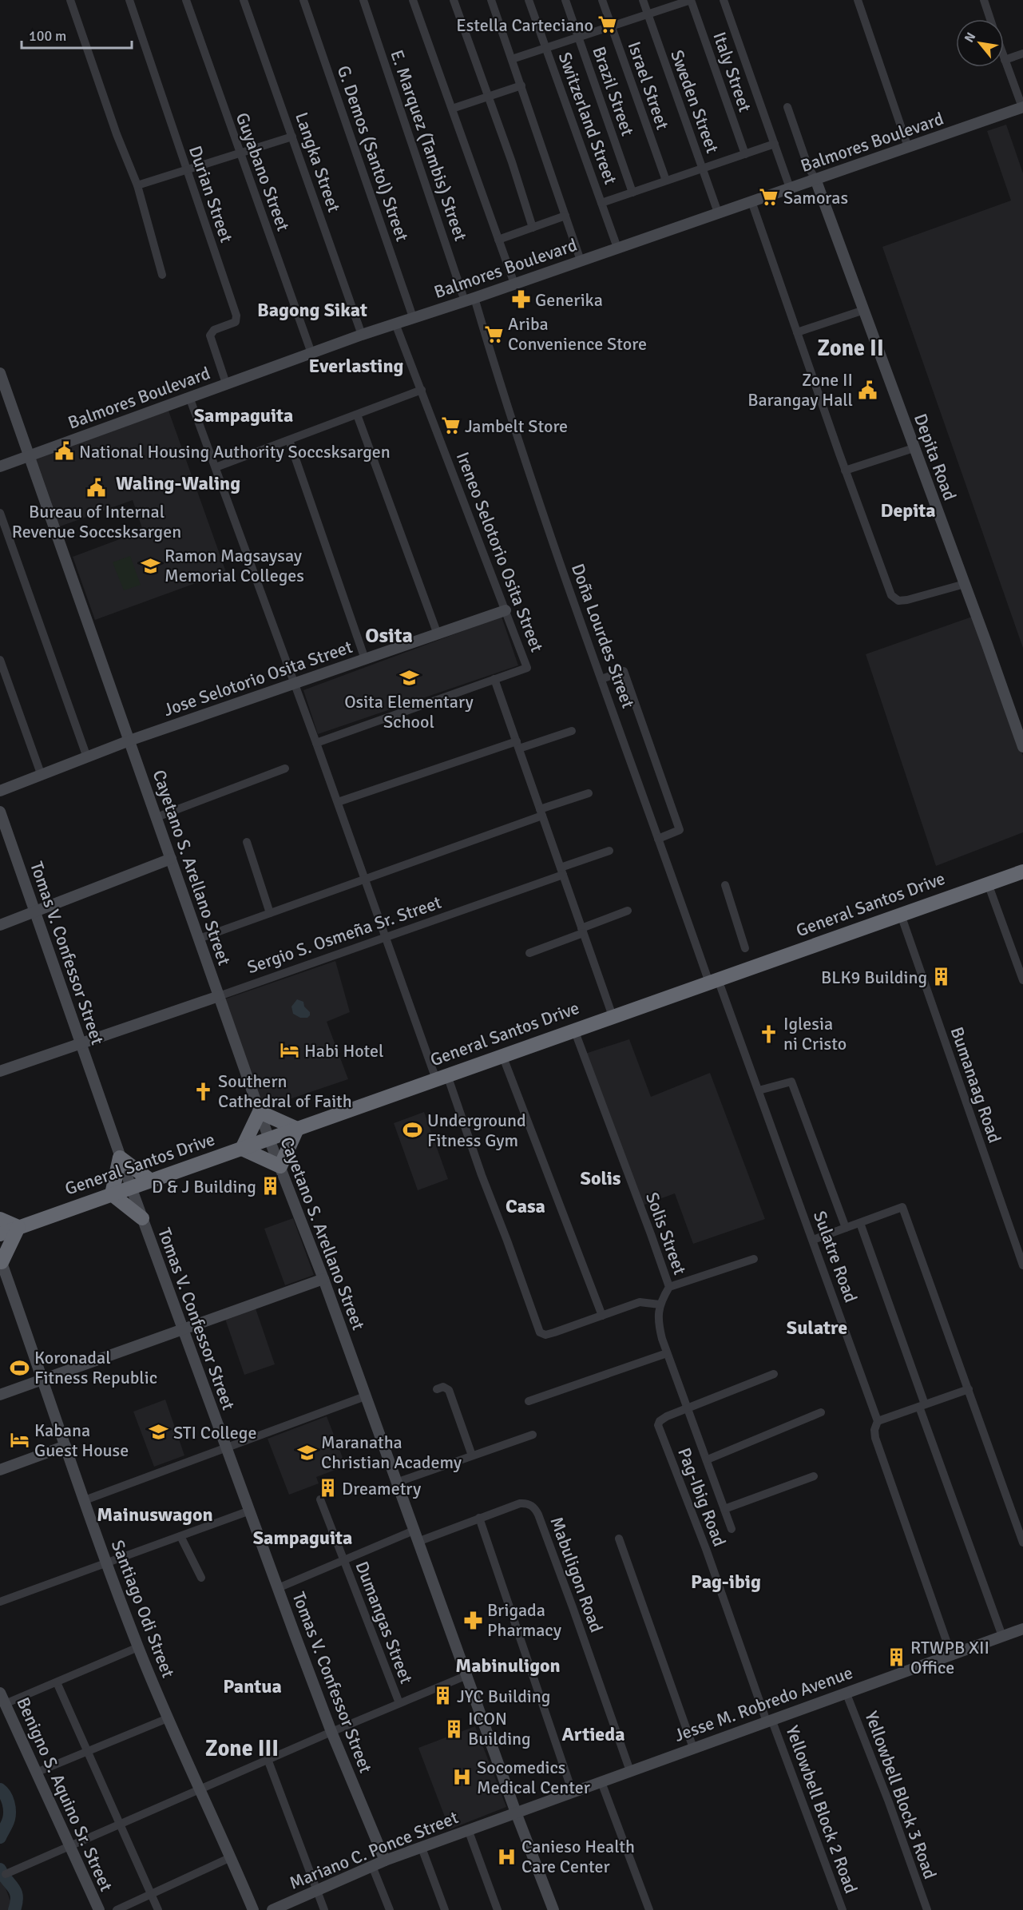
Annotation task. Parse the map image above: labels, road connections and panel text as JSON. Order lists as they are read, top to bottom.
{
  "streets": {
    "highway": ["General Santos Drive"],
    "street": [
      "Italy Street",
      "Israel Street",
      "Brazil Street",
      "Sweden Street",
      "Switzerland Street",
      "Balmores Boulevard",
      "E. Marquez (Tambis) Street",
      "G. Demos (Santol) Street",
      "Langka Street",
      "Guyabano Street",
      "Durian Street",
      "Depita Road",
      "Ireneo Selotorio Osita Street",
      "Doña Lourdes Street",
      "Jose Selotorio Osita Street",
      "Cayetano S. Arellano Street",
      "Sergio S. Osmeña Sr. Street",
      "Tomas V. Confessor Street",
      "Bumanaag Road",
      "Solis Street",
      "Sulatre Road",
      "Pag-Ibig Road",
      "Mabuligon Road",
      "Santiago Odi Street",
      "Dumangas Street",
      "Jesse M. Robredo Avenue",
      "Benigno S. Aquino Sr. Street",
      "Yellowbell Block 3 Road",
      "Yellowbell Block 2 Road",
      "Mariano C. Ponce Street"
    ]
  },
  "crossings": [
    ["Sweden Street", "Balmores Boulevard"],
    ["Switzerland Street", "Balmores Boulevard"],
    ["Balmores Boulevard", "E. Marquez (Tambis) Street"],
    ["Balmores Boulevard", "G. Demos (Santol) Street"],
    ["Balmores Boulevard", "Langka Street"],
    ["Balmores Boulevard", "Guyabano Street"],
    ["Balmores Boulevard", "Durian Street"],
    ["Balmores Boulevard", "Depita Road"],
    ["Balmores Boulevard", "Ireneo Selotorio Osita Street"],
    ["Balmores Boulevard", "Doña Lourdes Street"],
    ["Balmores Boulevard", "Cayetano S. Arellano Street"],
    ["E. Marquez (Tambis) Street", "Doña Lourdes Street"],
    ["Ireneo Selotorio Osita Street", "Jose Selotorio Osita Street"],
    ["Doña Lourdes Street", "General Santos Drive"],
    ["Doña Lourdes Street", "Sulatre Road"],
    ["Jose Selotorio Osita Street", "Cayetano S. Arellano Street"],
    ["Cayetano S. Arellano Street", "General Santos Drive"],
    ["Cayetano S. Arellano Street", "Sergio S. Osmeña Sr. Street"],
    ["Cayetano S. Arellano Street", "Mabuligon Road"],
    ["Cayetano S. Arellano Street", "Jesse M. Robredo Avenue"],
    ["Cayetano S. Arellano Street", "Mariano C. Ponce Street"],
    ["General Santos Drive", "Tomas V. Confessor Street"],
    ["General Santos Drive", "Bumanaag Road"],
    ["General Santos Drive", "Solis Street"],
    ["General Santos Drive", "Sulatre Road"],
    ["Sergio S. Osmeña Sr. Street", "Tomas V. Confessor Street"],
    ["Tomas V. Confessor Street", "Mabuligon Road"],
    ["Tomas V. Confessor Street", "Mariano C. Ponce Street"],
    ["Solis Street", "Pag-Ibig Road"],
    ["Sulatre Road", "Jesse M. Robredo Avenue"],
    ["Pag-Ibig Road", "Jesse M. Robredo Avenue"],
    ["Pag-Ibig Road", "Yellowbell Block 2 Road"],
    ["Mabuligon Road", "Dumangas Street"],
    ["Mabuligon Road", "Jesse M. Robredo Avenue"],
    ["Jesse M. Robredo Avenue", "Yellowbell Block 3 Road"],
    ["Jesse M. Robredo Avenue", "Yellowbell Block 2 Road"],
    ["Jesse M. Robredo Avenue", "Mariano C. Ponce Street"]
  ],
  "districts": [
    "Bagong Sikat",
    "Zone II",
    "Everlasting",
    "Sampaguita",
    "Waling-Waling",
    "Depita",
    "Osita",
    "Solis",
    "Casa",
    "Sulatre",
    "Mainuswagon",
    "Sampaguita",
    "Pag-ibig",
    "Mabinuligon",
    "Pantua",
    "Artieda",
    "Zone III"
  ],
  "places": {
    "supermarket": [
      "Estella Carteciano",
      "Samoras",
      "Ariba Convenience Store",
      "Jambelt Store"
    ],
    "pharmacy": ["Generika", "Brigada Pharmacy"],
    "public building": ["Zone II Barangay Hall", "National Housing Authority Soccsksargen", "Bureau of Internal Revenue Soccsksargen"],
    "school or university": [
      "Ramon Magsaysay Memorial Colleges",
      "Osita Elementary School",
      "STI College",
      "Maranatha Christian Academy"
    ],
    "building": [
      "BLK9 Building",
      "D & J Building",
      "Dreametry",
      "RTWPB XII Office",
      "JYC Building",
      "ICON Building"
    ],
    "church": ["Iglesia ni Cristo", "Southern Cathedral of Faith"],
    "hotel": ["Habi Hotel", "Kabana Guest House"],
    "sports": ["Underground Fitness Gym", "Koronadal Fitness Republic"],
    "hospital": ["Socomedics Medical Center", "Canieso Health Care Center"]
  },
  "scale_bar": "100 m",
  "north": "top left"
}
